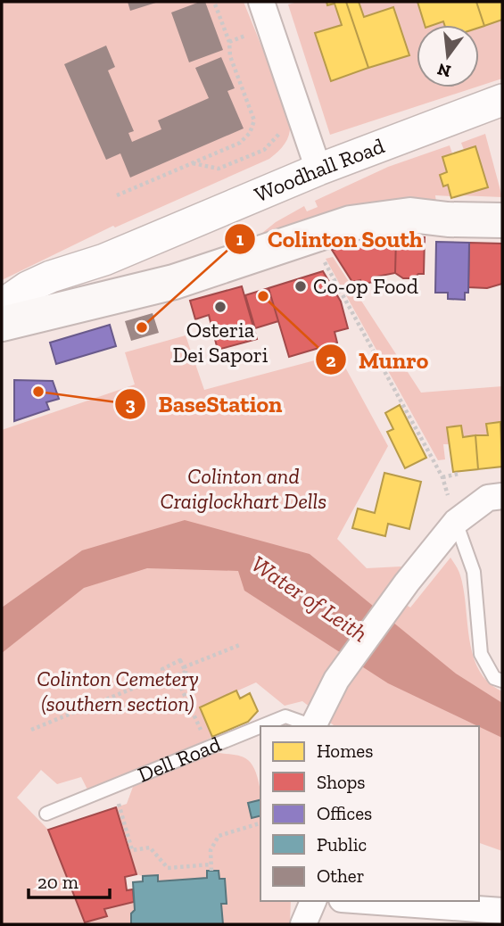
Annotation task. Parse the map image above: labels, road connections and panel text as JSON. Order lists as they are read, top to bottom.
{
  "streets": {
    "street": ["Woodhall Road", "Dell Road"]
  },
  "water": ["Water of Leith"],
  "parks": ["Colinton and Craiglockhart Dells", "Colinton Cemetery (southern section)"],
  "places": [
    "Co-op Food",
    "Munro",
    "Osteria Dei Sapori",
    "Colinton South",
    "BaseStation"
  ],
  "legend": [
    "Homes",
    "Shops",
    "Offices",
    "Public",
    "Other"
  ],
  "scale_bar": "20 m",
  "north": "bottom"
}
